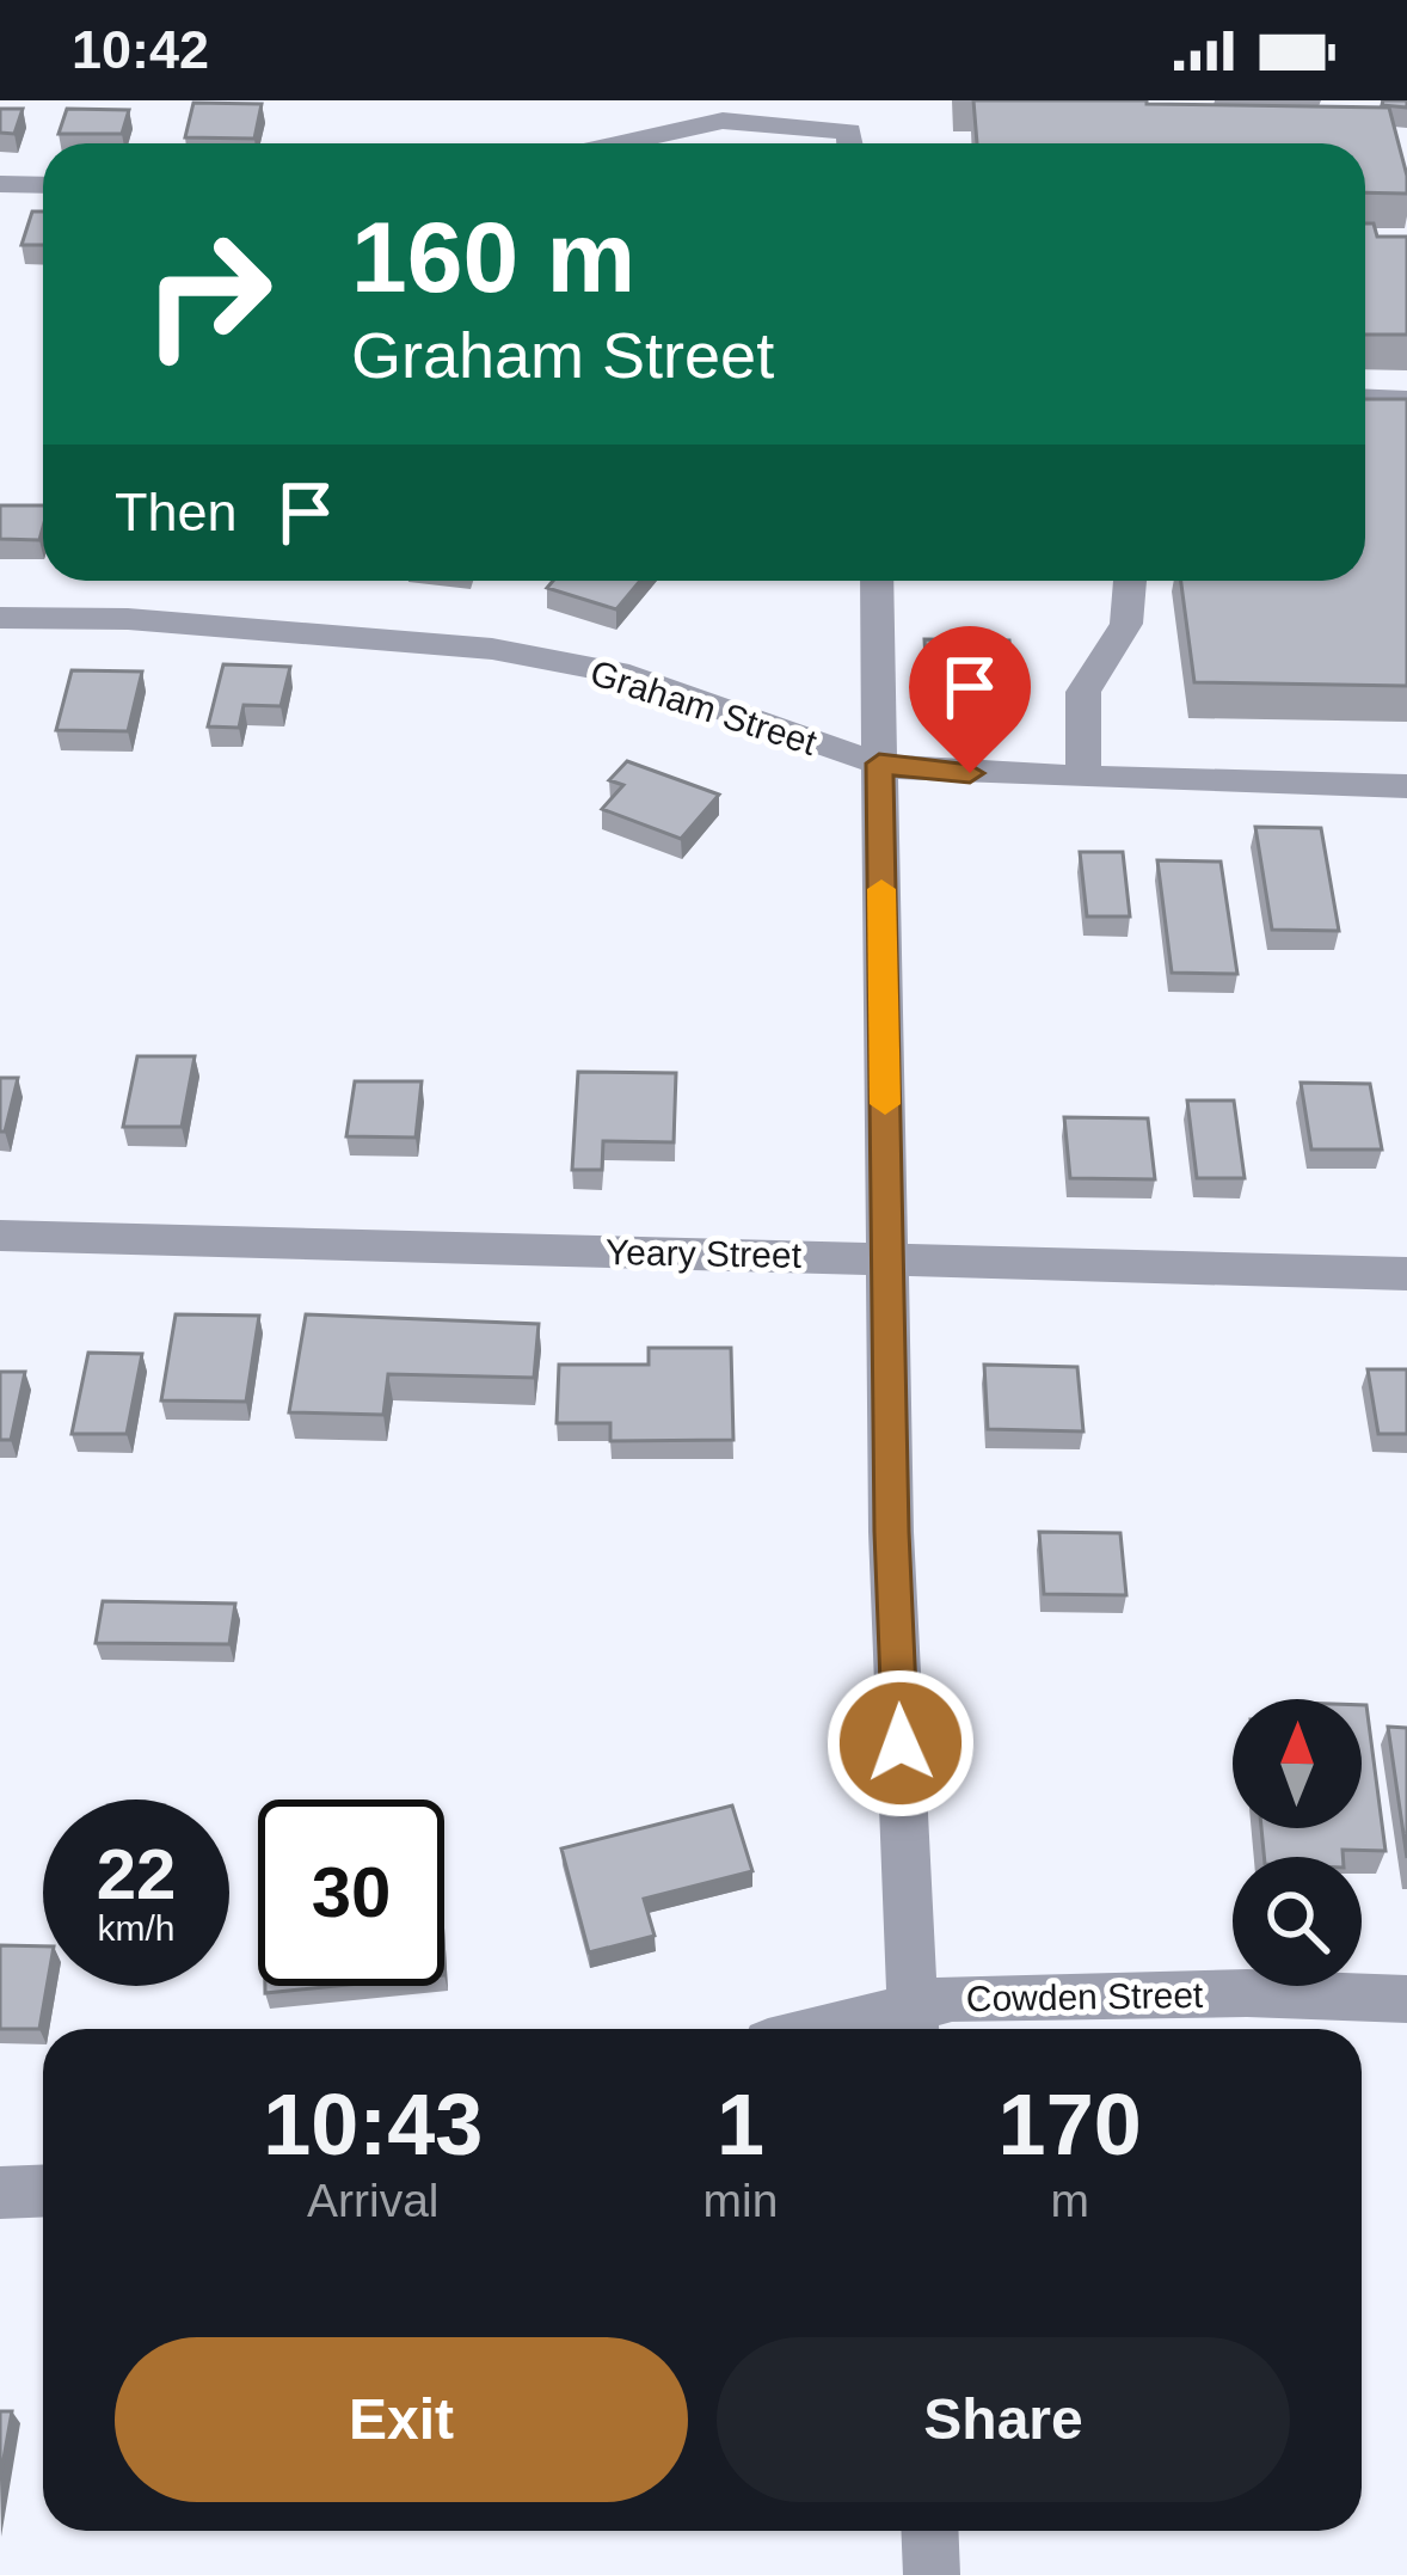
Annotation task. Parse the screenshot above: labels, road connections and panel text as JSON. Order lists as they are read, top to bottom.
{
  "streets": {
    "street": ["Graham Street", "Yeary Street", "Cowden Street"]
  },
  "north": "top",
  "page": {
    "status": "10:42",
    "turn": ["160 m", "Graham Street"],
    "then": "Then",
    "speed": "22 km/h",
    "limit": "30",
    "eta": [
      "10:43",
      "Arrival",
      "1",
      "min",
      "170",
      "m"
    ],
    "buttons": ["Exit", "Share"]
  }
}
